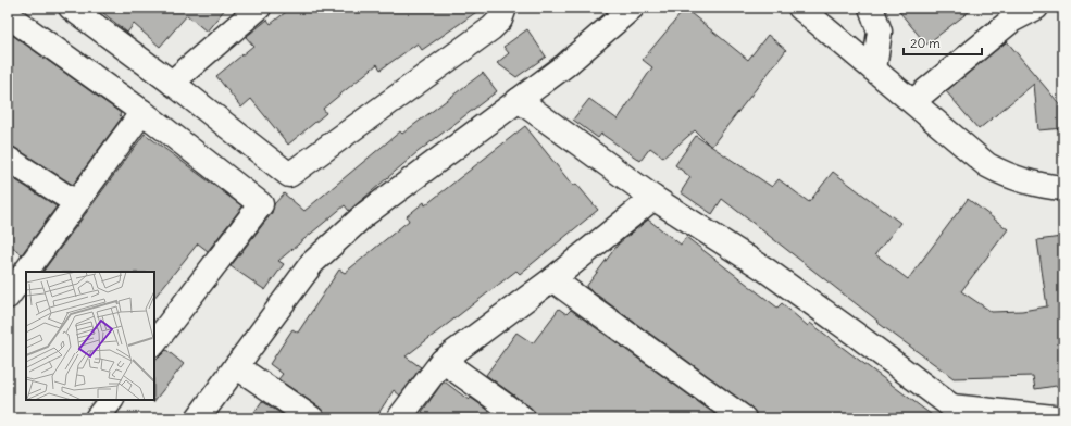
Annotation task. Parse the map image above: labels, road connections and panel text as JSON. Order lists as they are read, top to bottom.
{
  "scale_bar": "20 m"
}
